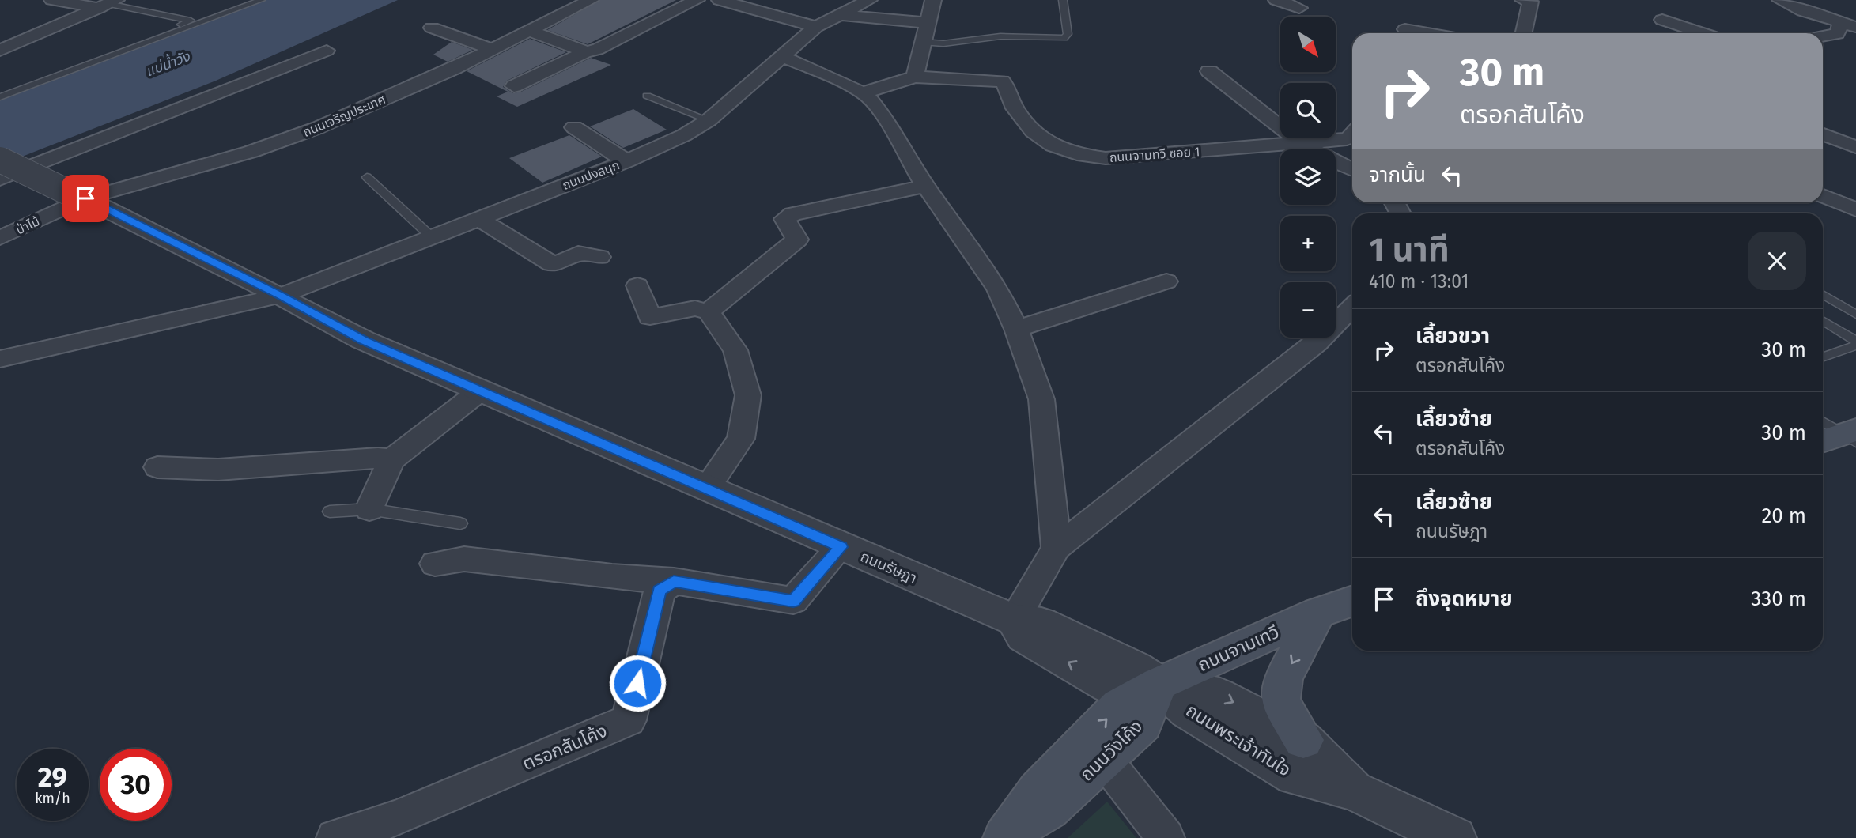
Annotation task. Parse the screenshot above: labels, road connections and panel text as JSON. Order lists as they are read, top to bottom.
{
  "streets": {
    "main road": ["ถนนจามเทวี", "ถนนวังโค้ง"],
    "street": [
      "ถนนเจริญประเทศ",
      "ถนนจามทวี ซอย 1",
      "ถนนปงสนุก",
      "ป่าไม้",
      "ถนนรัษฎา",
      "ถนนพระเจ้าทันใจ",
      "ตรอกสันโค้ง"
    ]
  },
  "crossings": [
    ["ถนนเจริญประเทศ", "ป่าไม้"],
    ["ถนนเจริญประเทศ", "ถนนรัษฎา"],
    ["ถนนปงสนุก", "ถนนรัษฎา"],
    ["ป่าไม้", "ถนนรัษฎา"],
    ["ถนนรัษฎา", "ถนนจามเทวี"],
    ["ถนนรัษฎา", "ถนนพระเจ้าทันใจ"],
    ["ถนนรัษฎา", "ถนนวังโค้ง"],
    ["ถนนจามเทวี", "ถนนพระเจ้าทันใจ"],
    ["ถนนจามเทวี", "ถนนวังโค้ง"],
    ["ถนนพระเจ้าทันใจ", "ถนนวังโค้ง"]
  ],
  "one_way": ["ถนนจามเทวี"],
  "water": ["แม่น้ำวัง"],
  "north": "bottom right",
  "page": {
    "map_buttons": ["+", "−"],
    "turn": ["30 m", "ตรอกสันโค้ง"],
    "then": "จากนั้น",
    "heading": ["1 นาที", "410 m · 13:01"],
    "list": [
      {
        "name": "เลี้ยวขวา",
        "note": "ตรอกสันโค้ง",
        "value": "30 m"
      },
      {
        "name": "เลี้ยวซ้าย",
        "note": "ตรอกสันโค้ง",
        "value": "30 m"
      },
      {
        "name": "เลี้ยวซ้าย",
        "note": "ถนนรัษฎา",
        "value": "20 m"
      },
      {
        "name": "ถึงจุดหมาย",
        "value": "330 m"
      }
    ],
    "speed": "29 km/h",
    "limit": "30"
  }
}
